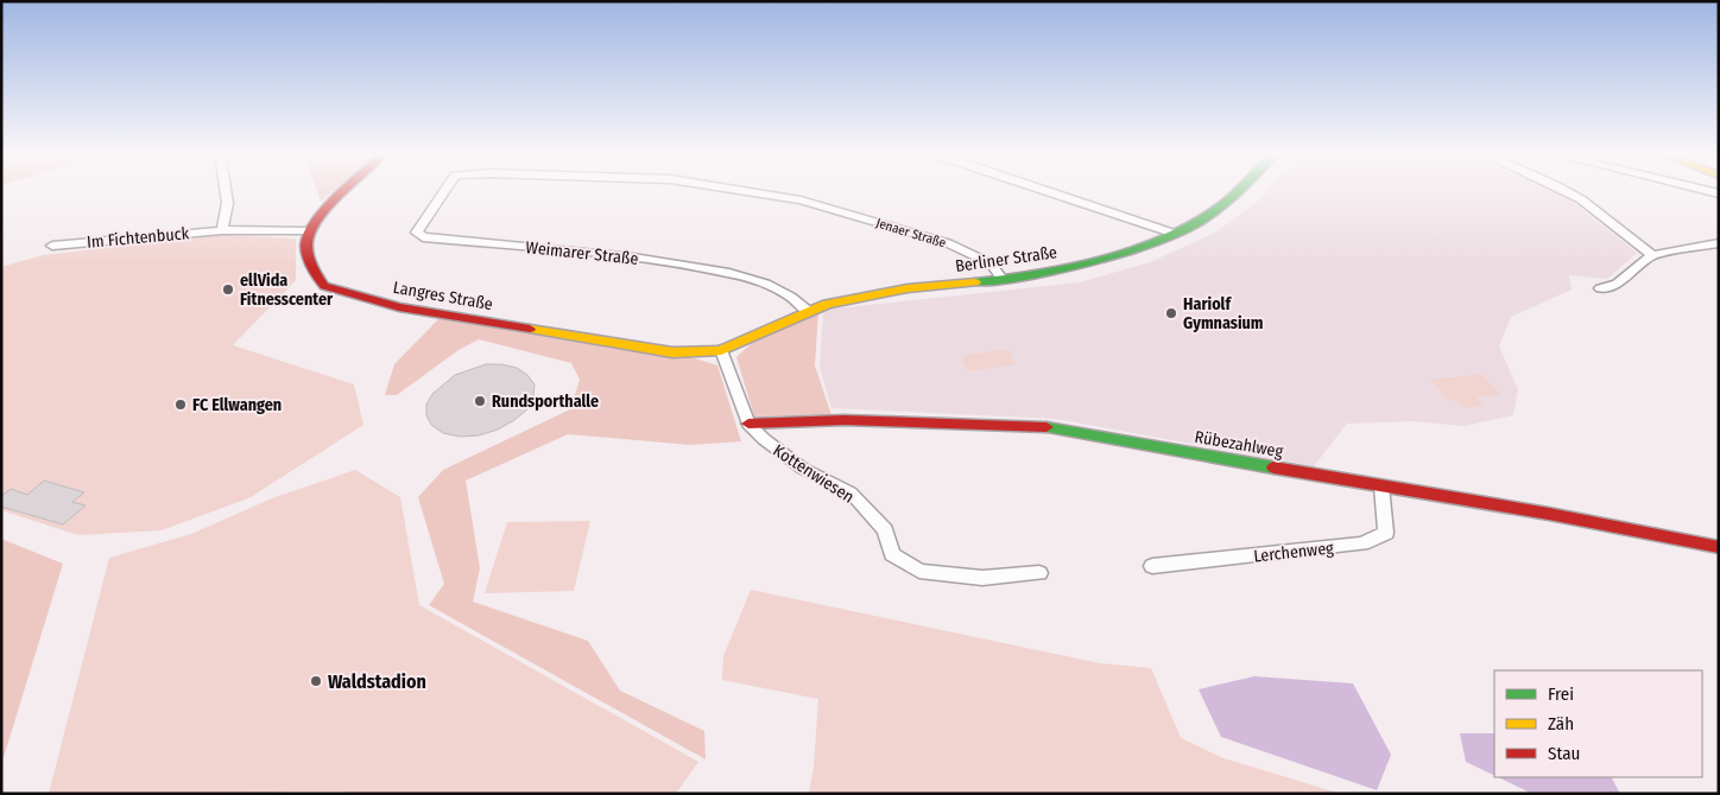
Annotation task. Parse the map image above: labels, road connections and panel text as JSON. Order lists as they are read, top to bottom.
{
  "streets": {
    "street": [
      "Jenaer Straße",
      "Im Fichtenbuck",
      "Weimarer Straße",
      "Berliner Straße",
      "Langres Straße",
      "Rübezahlweg",
      "Kottenwiesen",
      "Lerchenweg"
    ]
  },
  "crossings": [
    ["Jenaer Straße", "Berliner Straße"],
    ["Im Fichtenbuck", "Langres Straße"],
    ["Weimarer Straße", "Berliner Straße"],
    ["Berliner Straße", "Langres Straße"],
    ["Berliner Straße", "Kottenwiesen"],
    ["Langres Straße", "Kottenwiesen"],
    ["Rübezahlweg", "Kottenwiesen"],
    ["Rübezahlweg", "Lerchenweg"]
  ],
  "places": [
    "ellVida Fitnesscenter",
    "Hariolf Gymnasium",
    "Rundsporthalle",
    "FC Ellwangen",
    "Waldstadion"
  ],
  "legend": ["Frei", "Zäh", "Stau"]
}
